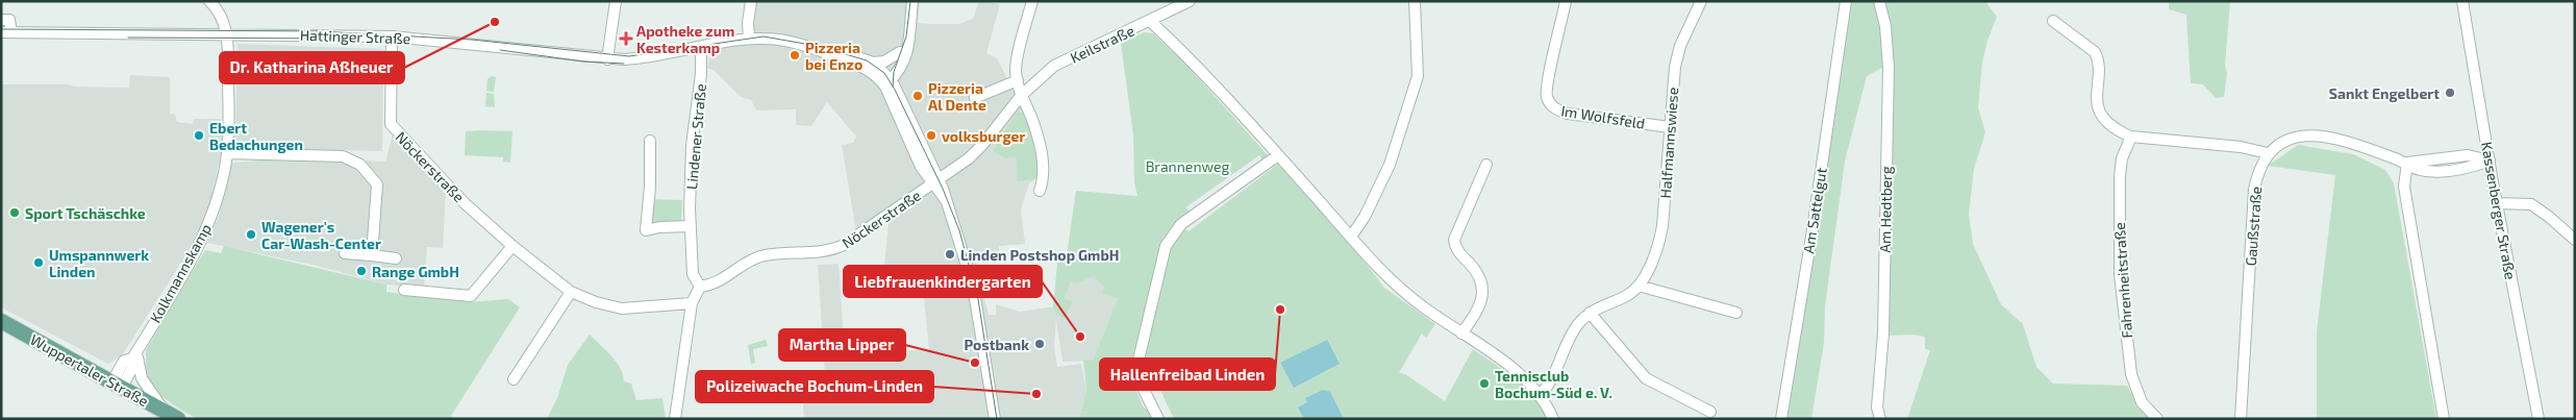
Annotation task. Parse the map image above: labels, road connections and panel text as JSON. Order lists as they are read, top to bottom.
{
  "streets": {
    "main road": ["Wuppertaler Straße"],
    "street": [
      "Hattinger Straße",
      "Keilstraße",
      "Im Wolfsfeld",
      "Lindener Straße",
      "Halfmannswiese",
      "Nöckerstraße",
      "Am Hedtberg",
      "Am Sattelgut",
      "Kassenberger Straße",
      "Gaußstraße",
      "Kolkmannskamp",
      "Fahrenheitstraße"
    ]
  },
  "crossings": [
    ["Hattinger Straße", "Keilstraße"],
    ["Hattinger Straße", "Lindener Straße"],
    ["Hattinger Straße", "Nöckerstraße"],
    ["Hattinger Straße", "Kolkmannskamp"],
    ["Keilstraße", "Nöckerstraße"],
    ["Im Wolfsfeld", "Halfmannswiese"],
    ["Lindener Straße", "Nöckerstraße"],
    ["Kolkmannskamp", "Wuppertaler Straße"]
  ],
  "parks": ["Brannenweg"],
  "places": {
    "other": [
      "Dr. Katharina Aßheuer",
      "Pizzeria bei Enzo",
      "Sankt Engelbert",
      "Pizzeria Al Dente",
      "Ebert Bedachungen",
      "volksburger",
      "Sport Tschäschke",
      "Wagener's Car-Wash-Center",
      "Linden Postshop GmbH",
      "Umspannwerk Linden",
      "Range GmbH",
      "Hallenfreibad Linden",
      "Liebfrauenkindergarten",
      "Postbank",
      "Martha Lipper",
      "Tennisclub Bochum-Süd e. V.",
      "Polizeiwache Bochum-Linden"
    ],
    "health": ["Apotheke zum Kesterkamp"]
  }
}
